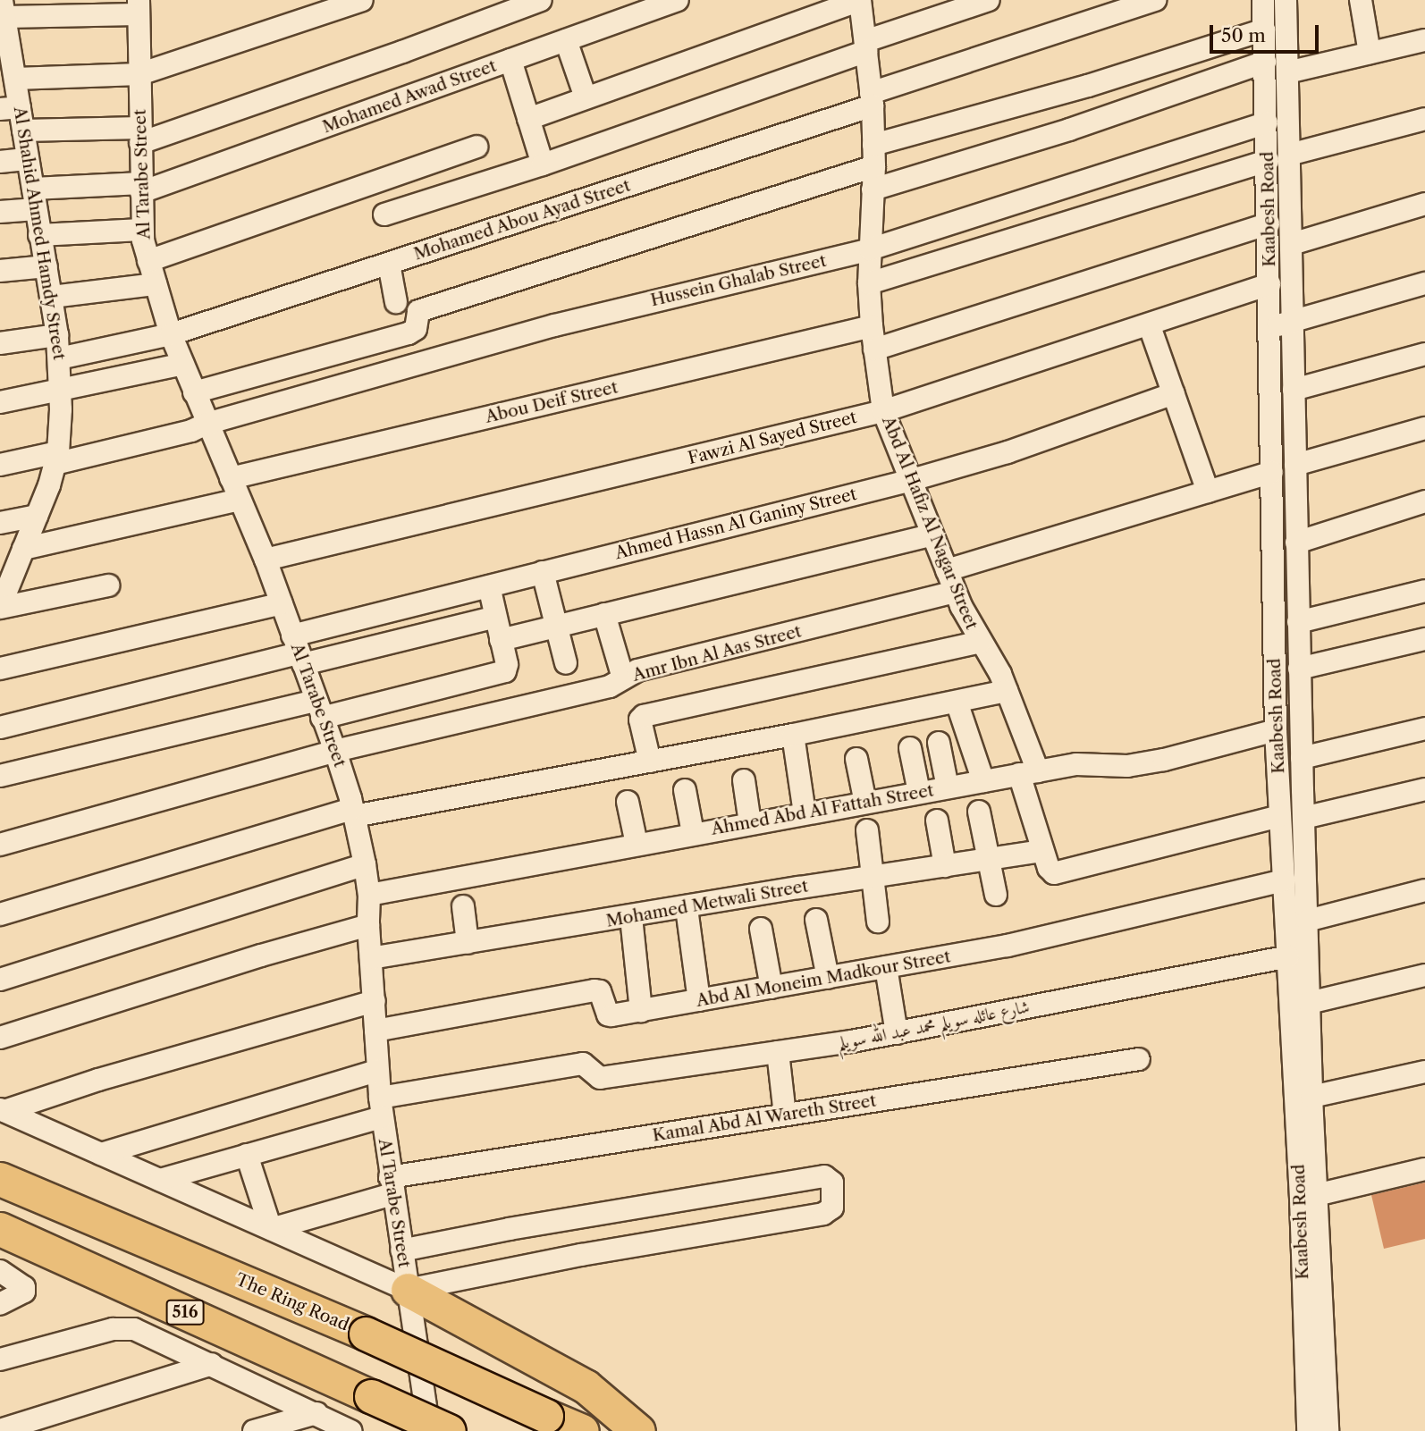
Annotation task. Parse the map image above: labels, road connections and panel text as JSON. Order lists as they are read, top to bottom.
{
  "streets": {
    "highway": ["The Ring Road", "516"],
    "street": [
      "Mohamed Awad Street",
      "Al Tarabe Street",
      "Kaabesh Road",
      "Mohamed Abou Ayad Street",
      "Al Shahid Ahmed Hamdy Street",
      "Hussein Ghalab Street",
      "Abou Deif Street",
      "Fawzi Al Sayed Street",
      "Abd Al Hafiz Al Nagar Street",
      "Ahmed Hassn Al Ganiny Street",
      "Amr Ibn Al Aas Street",
      "Ahmed Abd Al Fattah Street",
      "Mohamed Metwali Street",
      "Abd Al Moneim Madkour Street",
      "شارع عائله سويلم محمد عبد الله سويلم",
      "Kamal Abd Al Wareth Street"
    ]
  },
  "crossings": [
    ["Mohamed Awad Street", "Al Tarabe Street"],
    ["Mohamed Awad Street", "Al Shahid Ahmed Hamdy Street"],
    ["Al Tarabe Street", "Mohamed Abou Ayad Street"],
    ["Al Tarabe Street", "Hussein Ghalab Street"],
    ["Al Tarabe Street", "Abou Deif Street"],
    ["Al Tarabe Street", "Fawzi Al Sayed Street"],
    ["Al Tarabe Street", "Ahmed Hassn Al Ganiny Street"],
    ["Al Tarabe Street", "Amr Ibn Al Aas Street"],
    ["Al Tarabe Street", "Ahmed Abd Al Fattah Street"],
    ["Al Tarabe Street", "Mohamed Metwali Street"],
    ["Al Tarabe Street", "Abd Al Moneim Madkour Street"],
    ["Al Tarabe Street", "شارع عائله سويلم محمد عبد الله سويلم"],
    ["Al Tarabe Street", "Kamal Abd Al Wareth Street"],
    ["Kaabesh Road", "Hussein Ghalab Street"],
    ["Kaabesh Road", "Fawzi Al Sayed Street"],
    ["Kaabesh Road", "Ahmed Abd Al Fattah Street"],
    ["Kaabesh Road", "Abd Al Moneim Madkour Street"],
    ["Kaabesh Road", "شارع عائله سويلم محمد عبد الله سويلم"],
    ["Mohamed Abou Ayad Street", "Al Shahid Ahmed Hamdy Street"],
    ["Mohamed Abou Ayad Street", "Abd Al Hafiz Al Nagar Street"],
    ["Al Shahid Ahmed Hamdy Street", "Hussein Ghalab Street"],
    ["Hussein Ghalab Street", "Abd Al Hafiz Al Nagar Street"],
    ["Abou Deif Street", "Abd Al Hafiz Al Nagar Street"],
    ["Fawzi Al Sayed Street", "Abd Al Hafiz Al Nagar Street"],
    ["Abd Al Hafiz Al Nagar Street", "Ahmed Hassn Al Ganiny Street"],
    ["Abd Al Hafiz Al Nagar Street", "Amr Ibn Al Aas Street"],
    ["Abd Al Hafiz Al Nagar Street", "Ahmed Abd Al Fattah Street"],
    ["Abd Al Hafiz Al Nagar Street", "Mohamed Metwali Street"]
  ],
  "scale_bar": "50 m"
}
